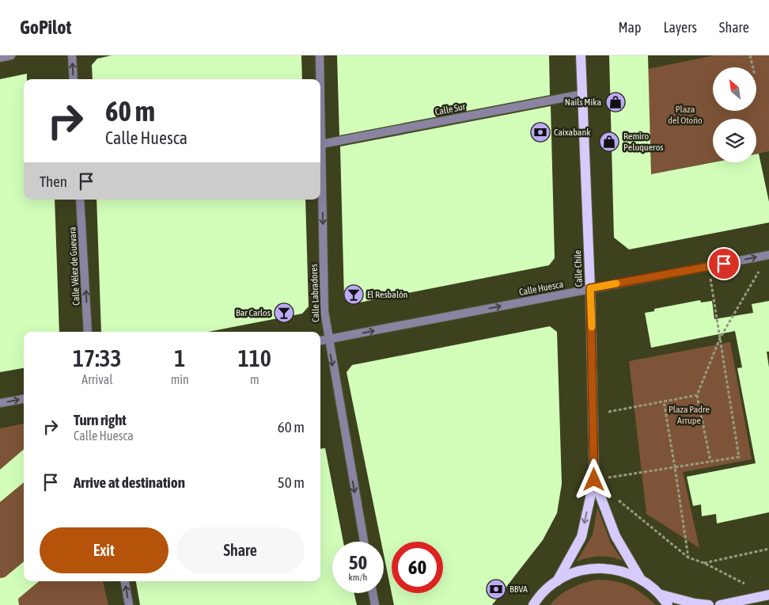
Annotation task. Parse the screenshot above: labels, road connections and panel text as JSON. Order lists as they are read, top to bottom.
{
  "streets": {
    "main road": ["Calle Chile"],
    "street": [
      "Calle Sur",
      "Calle Vélez de Guevara",
      "Calle Huesca",
      "Calle Labradores"
    ]
  },
  "crossings": [
    ["Calle Sur", "Calle Chile"],
    ["Calle Sur", "Calle Labradores"],
    ["Calle Chile", "Calle Huesca"],
    ["Calle Huesca", "Calle Labradores"]
  ],
  "one_way": ["Calle Vélez de Guevara", "Calle Huesca", "Calle Labradores"],
  "parks": ["Plaza del Otoño", "Plaza Padre Arrupe"],
  "places": {
    "shop": ["Nails Mika", "Remiro Peluqueros"],
    "bank": ["Caixabank", "BBVA"],
    "bar": ["El Resbalón", "Bar Carlos"]
  },
  "north": "top left",
  "page": {
    "header": "GoPilot",
    "nav": ["Map", "Layers", "Share"],
    "turn": ["60 m", "Calle Huesca"],
    "then": "Then",
    "eta": [
      "17:33",
      "Arrival",
      "1",
      "min",
      "110",
      "m"
    ],
    "list": [
      {
        "name": "Turn right",
        "note": "Calle Huesca",
        "value": "60 m"
      },
      {
        "name": "Arrive at destination",
        "value": "50 m"
      }
    ],
    "buttons": ["Exit", "Share"],
    "speed": "50 km/h",
    "limit": "60"
  }
}
